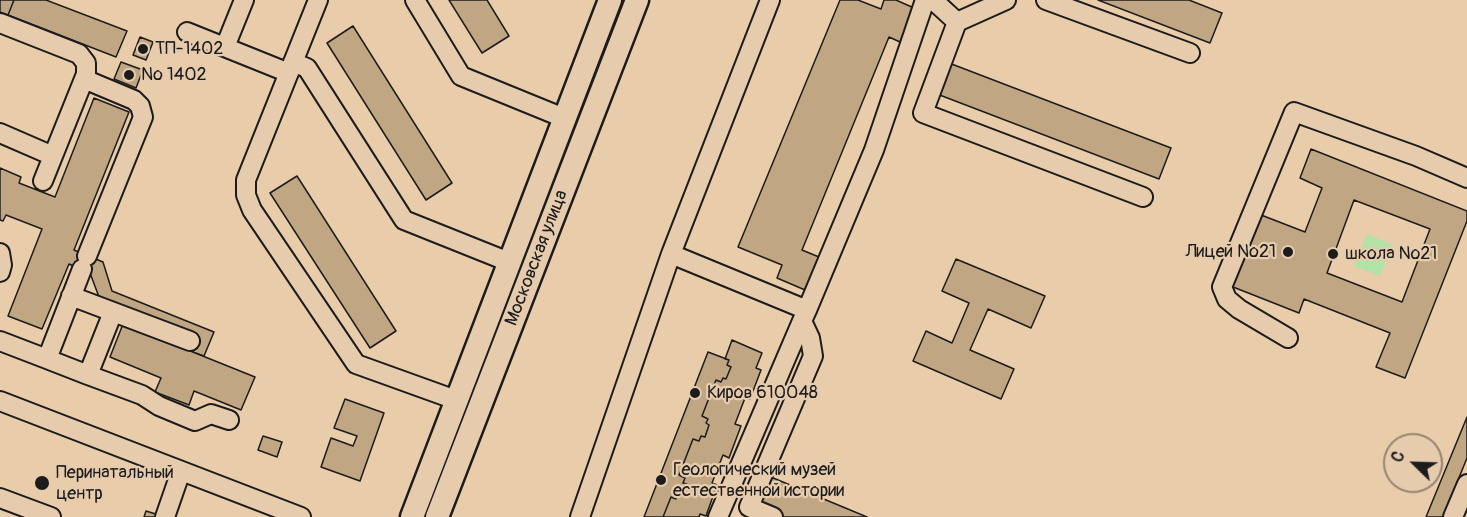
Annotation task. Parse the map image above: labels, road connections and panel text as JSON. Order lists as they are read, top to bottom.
{
  "streets": {
    "main road": ["Московская улица"]
  },
  "places": [
    "ТП-1402",
    "№ 1402",
    "Лицей №21",
    "школа №21",
    "Киров 610048",
    "Геологический музей естественной истории",
    "Перинатальный центр"
  ],
  "north": "top left"
}
